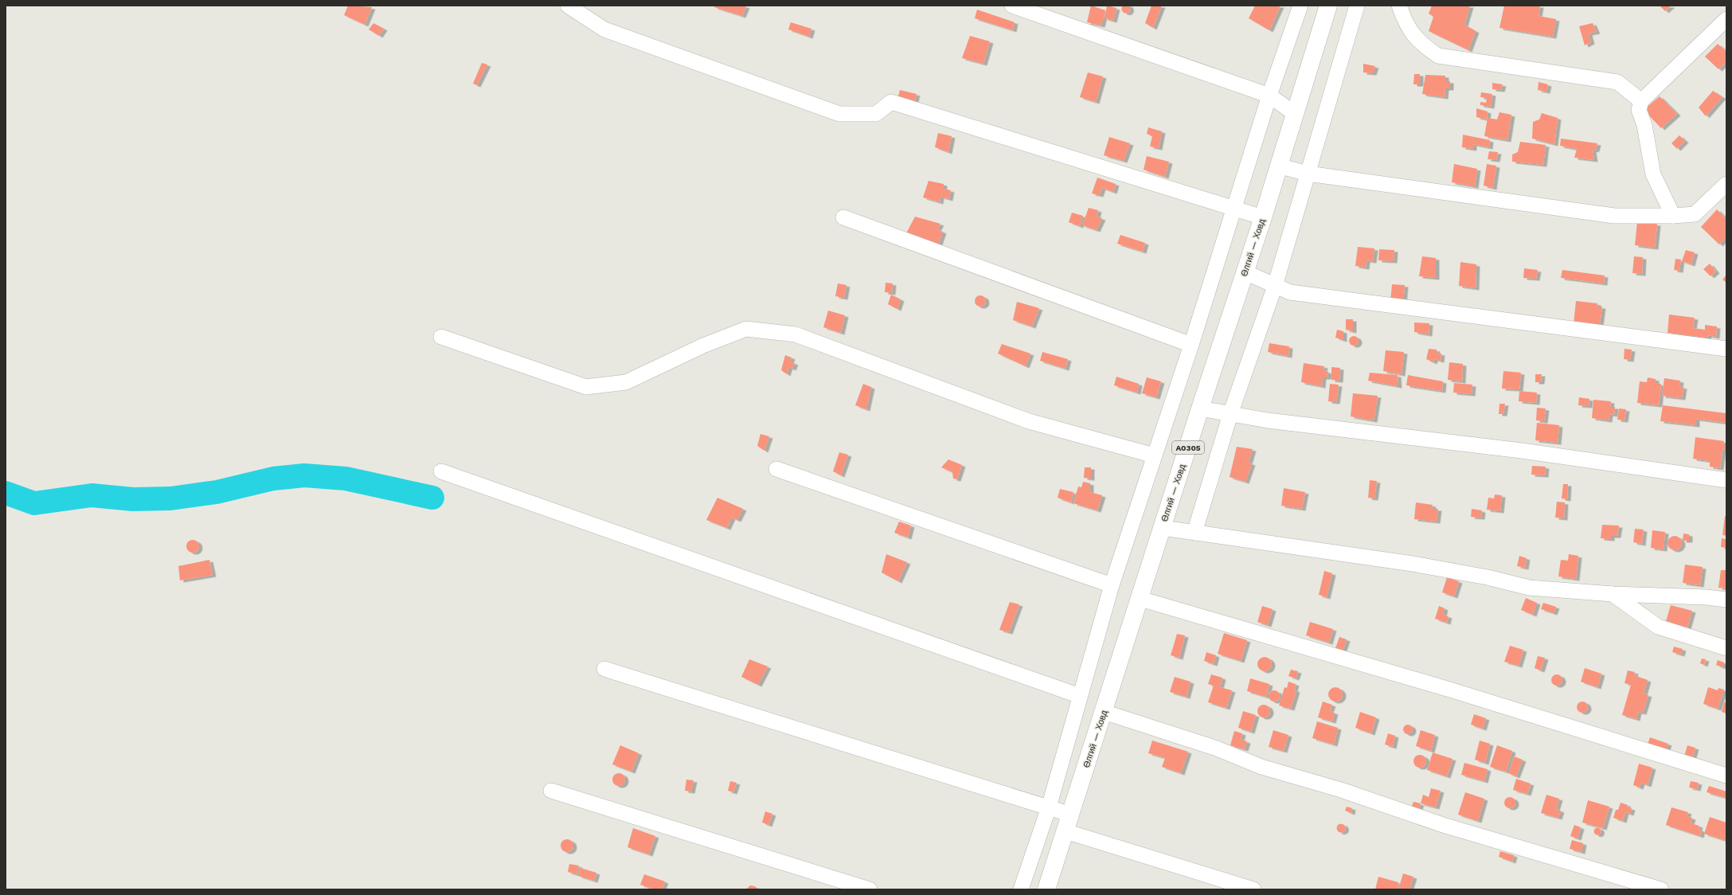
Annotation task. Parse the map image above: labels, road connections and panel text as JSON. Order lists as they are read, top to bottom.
{
  "streets": {
    "highway": ["Өлгий — Ховд", "A0305"]
  }
}
